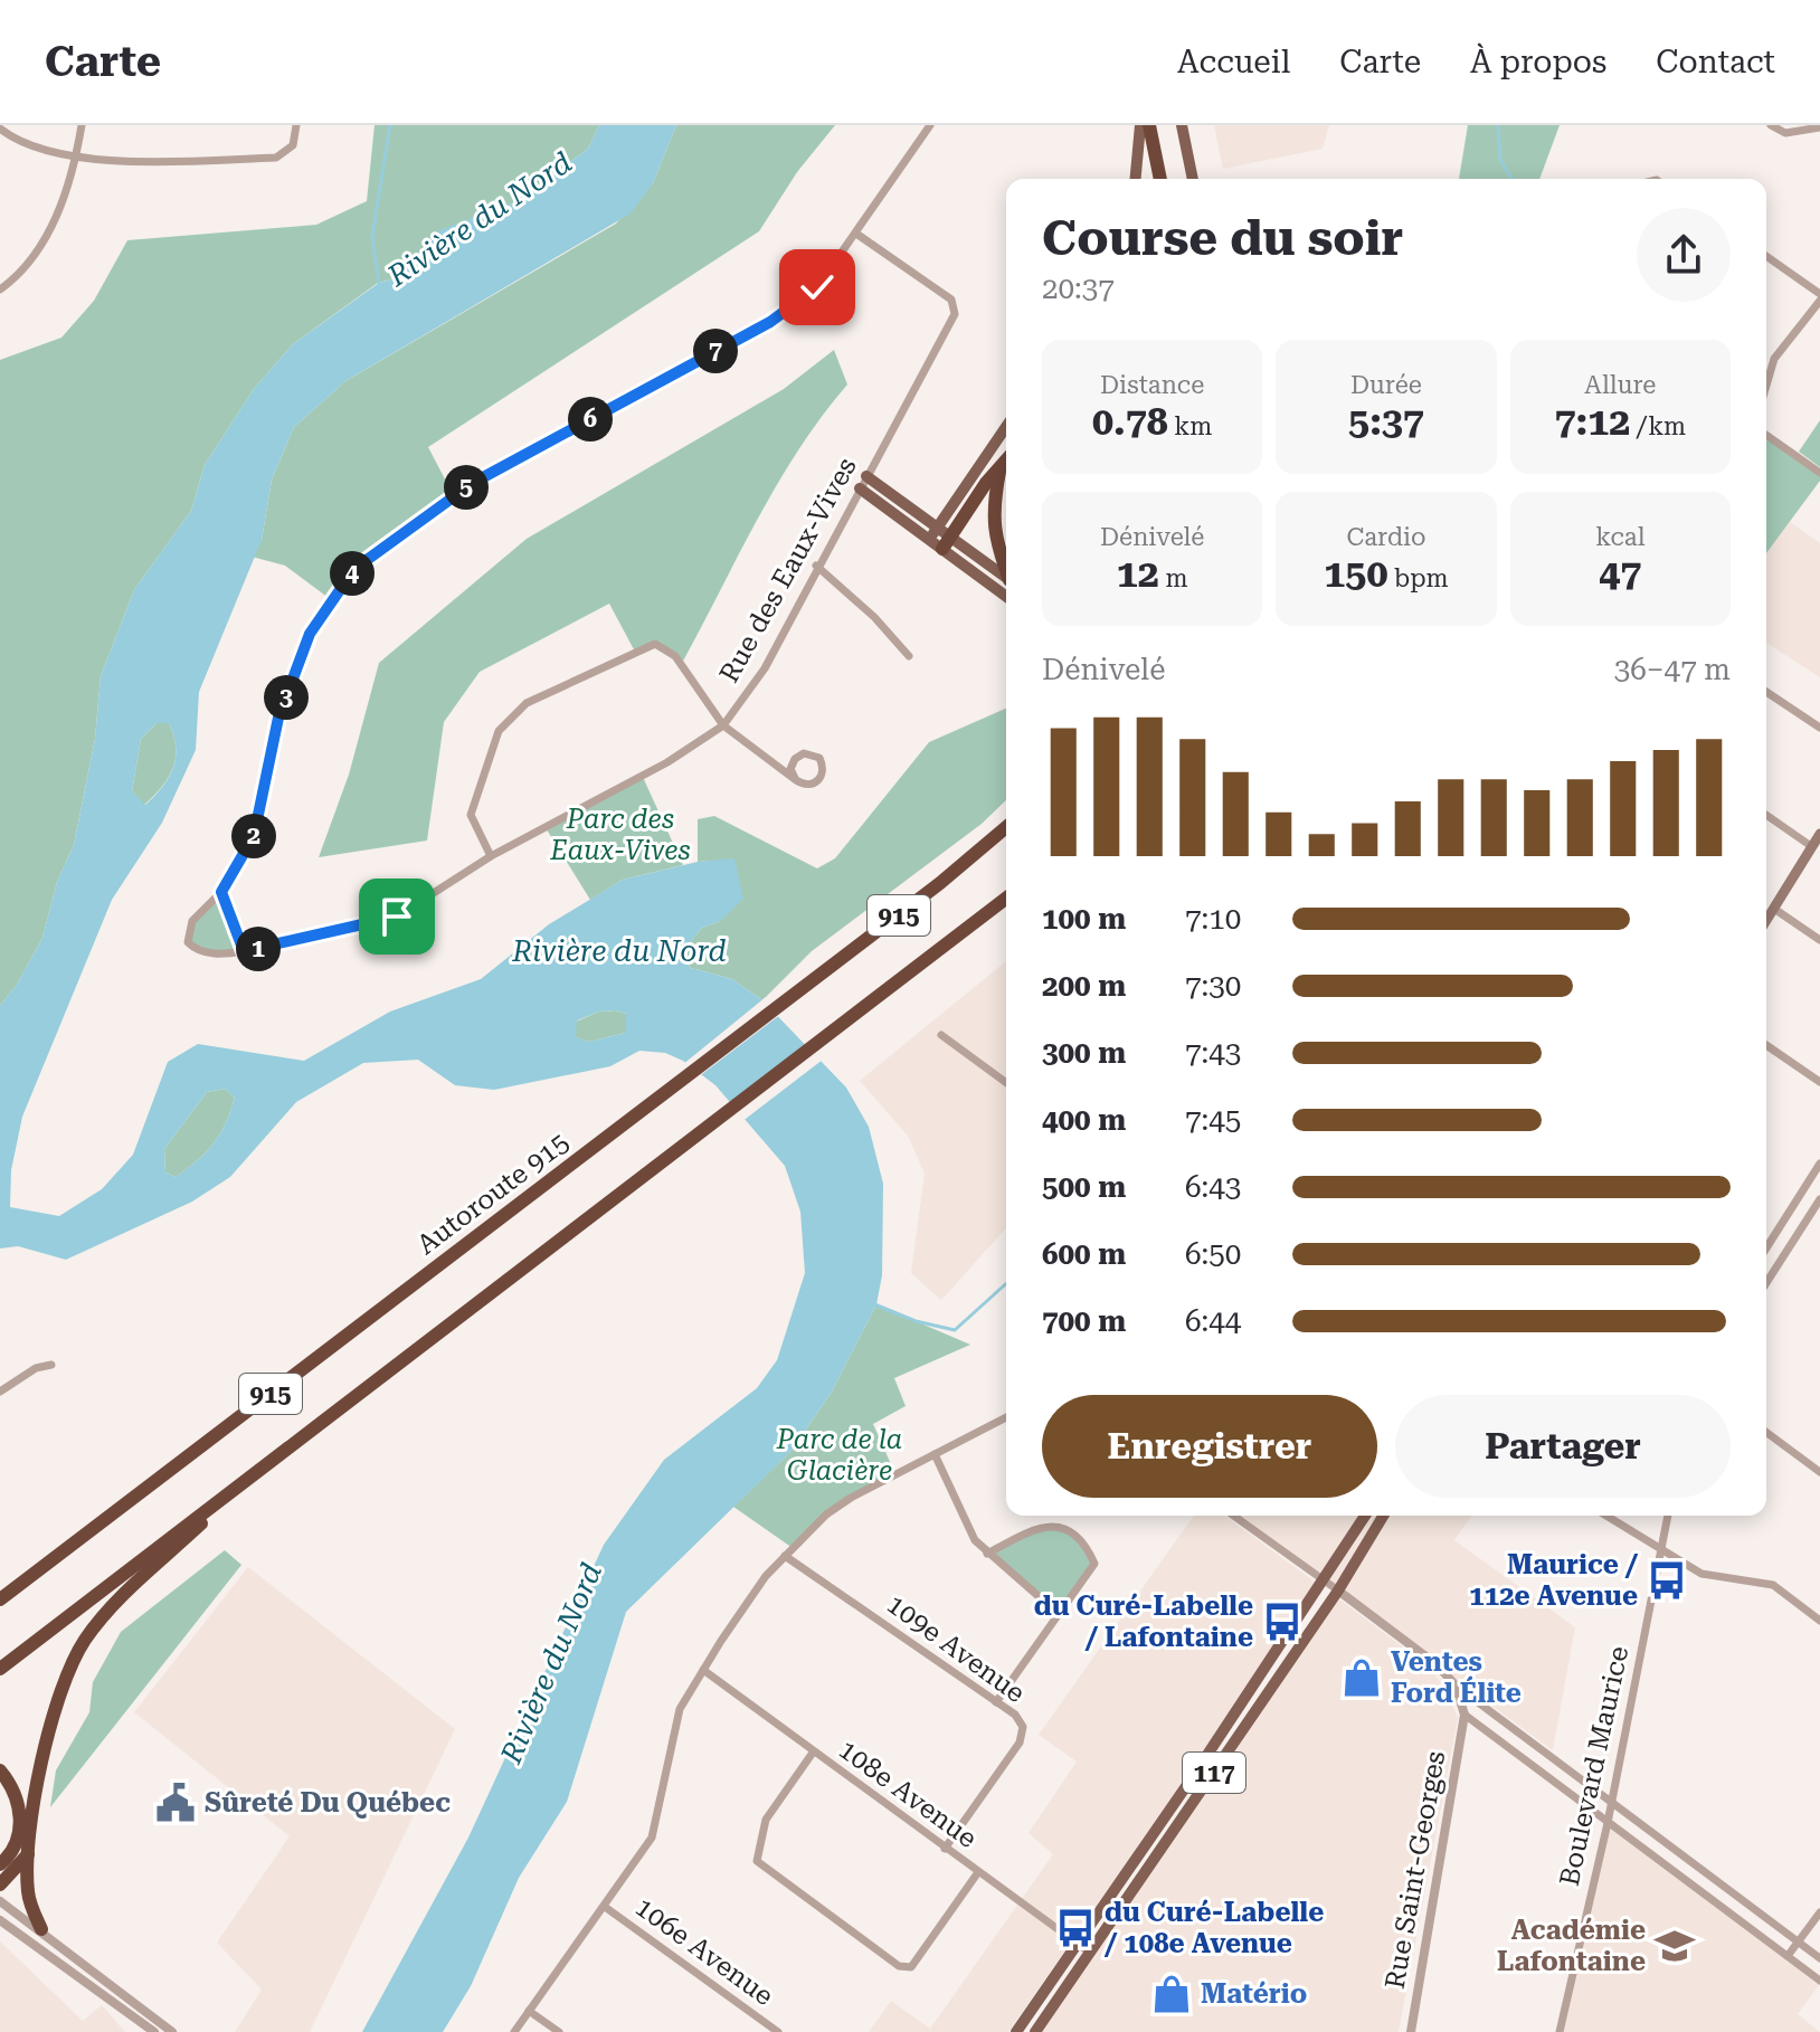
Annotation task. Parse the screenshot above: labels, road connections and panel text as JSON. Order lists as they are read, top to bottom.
{
  "streets": {
    "highway": ["915", "Autoroute 915"],
    "main road": ["117"],
    "street": [
      "Rue des Eaux-Vives",
      "109e Avenue",
      "Boulevard Maurice",
      "108e Avenue",
      "Rue Saint-Georges",
      "106e Avenue"
    ]
  },
  "crossings": [
    ["109e Avenue", "108e Avenue"],
    ["117", "108e Avenue"]
  ],
  "water": ["Rivière du Nord"],
  "parks": ["Parc des Eaux-Vives", "Parc de la Glacière"],
  "places": {
    "bus stop": ["Maurice / 112e Avenue", "du Curé-Labelle / Lafontaine", "du Curé-Labelle / 108e Avenue"],
    "shop": ["Ventes Ford Élite", "Matério"],
    "public building": ["Sûreté Du Québec"],
    "school or university": ["Académie Lafontaine"]
  },
  "page": {
    "header": "Carte",
    "nav": [
      "Accueil",
      "Carte",
      "À propos",
      "Contact"
    ],
    "heading": ["Course du soir", "20:37"],
    "pins": [
      "7",
      "6",
      "5",
      "4",
      "3",
      "2",
      "1"
    ],
    "stats": [
      ["Distance", "0.78 km"],
      ["Durée", "5:37"],
      ["Allure", "7:12 /km"],
      ["Dénivelé", "12 m"],
      ["Cardio", "150 bpm"],
      ["kcal", "47"]
    ],
    "chart": ["Dénivelé", "36–47 m"],
    "list": [
      {
        "name": "100 m",
        "note": "7:10"
      },
      {
        "name": "200 m",
        "note": "7:30"
      },
      {
        "name": "300 m",
        "note": "7:43"
      },
      {
        "name": "400 m",
        "note": "7:45"
      },
      {
        "name": "500 m",
        "note": "6:43"
      },
      {
        "name": "600 m",
        "note": "6:50"
      },
      {
        "name": "700 m",
        "note": "6:44"
      }
    ],
    "buttons": ["Enregistrer", "Partager"]
  }
}
